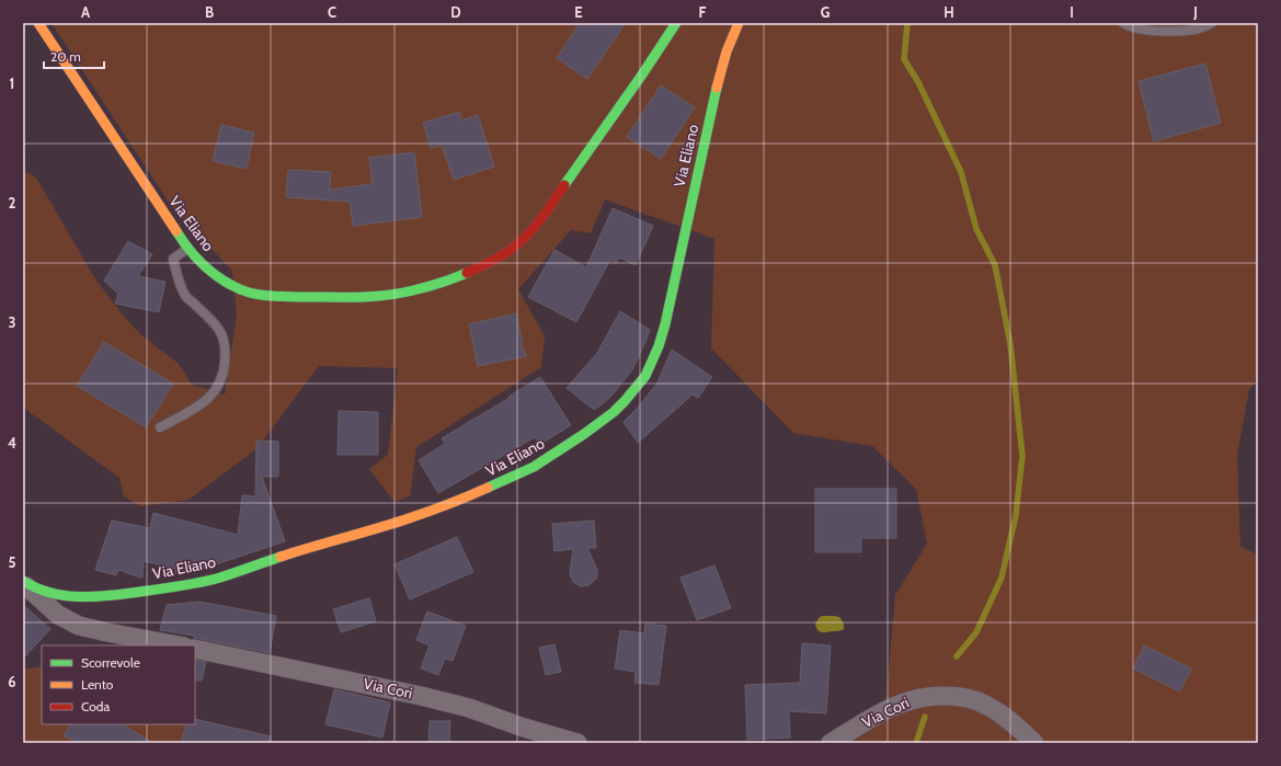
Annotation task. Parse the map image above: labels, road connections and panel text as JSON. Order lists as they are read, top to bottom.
{
  "streets": {
    "street": ["Via Eliano", "Via Cori"]
  },
  "legend": ["Scorrevole", "Lento", "Coda"],
  "scale_bar": "20 m",
  "grid": {
    "columns": [
      "A",
      "B",
      "C",
      "D",
      "E",
      "F",
      "G",
      "H",
      "I",
      "J"
    ],
    "rows": [
      "1",
      "2",
      "3",
      "4",
      "5",
      "6"
    ]
  }
}
